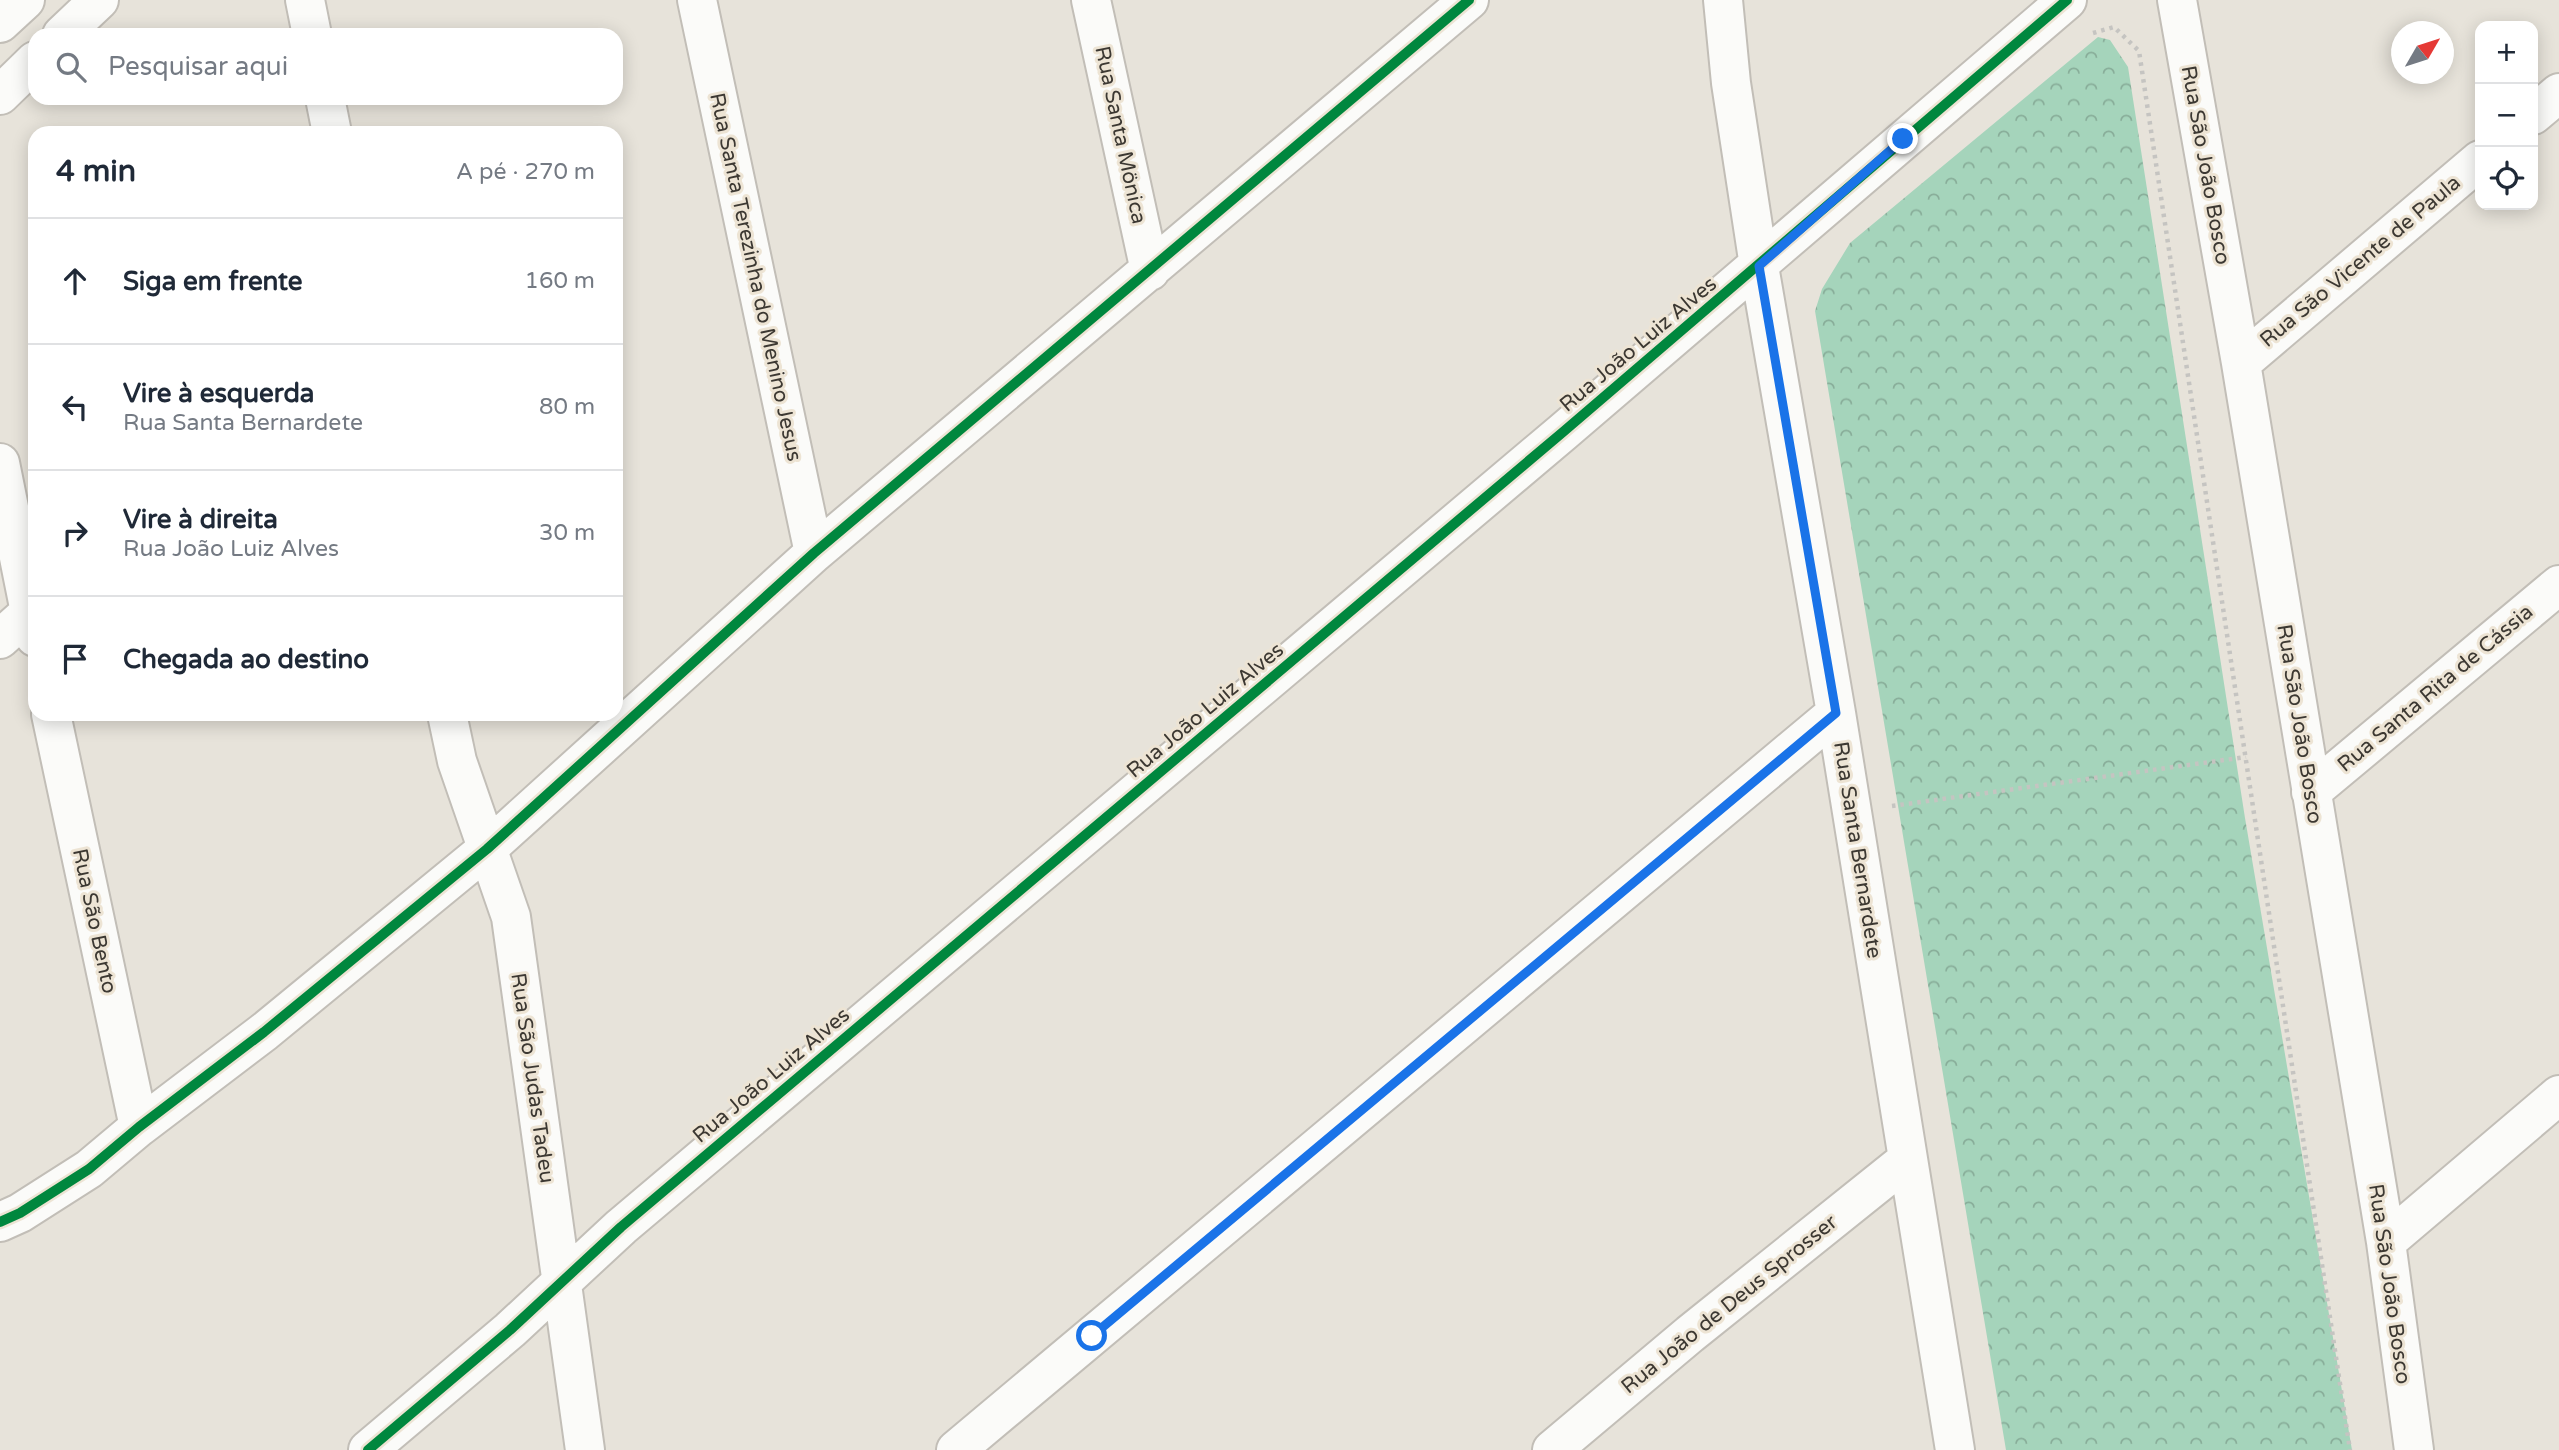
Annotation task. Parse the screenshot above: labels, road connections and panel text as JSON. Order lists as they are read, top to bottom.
{
  "streets": {
    "street": [
      "Rua Santa Mönica",
      "Rua São João Bosco",
      "Rua São Vicente de Paula",
      "Rua Santa Terezinha do Menino Jesus",
      "Rua João Luiz Alves",
      "Rua Santa Rita de Cássia",
      "Rua Santa Bernardete",
      "Rua São Bento",
      "Rua São Judas Tadeu",
      "Rua João de Deus Sprosser"
    ]
  },
  "crossings": [
    ["Rua São João Bosco", "Rua São Vicente de Paula"],
    ["Rua São João Bosco", "Rua Santa Rita de Cássia"],
    ["Rua João Luiz Alves", "Rua Santa Bernardete"],
    ["Rua João Luiz Alves", "Rua São Judas Tadeu"],
    ["Rua Santa Bernardete", "Rua João de Deus Sprosser"]
  ],
  "north": "top right",
  "page": {
    "map_buttons": ["+", "−"],
    "search": "Pesquisar aqui",
    "heading": ["4 min", "A pé · 270 m"],
    "list": [
      ["Siga em frente", "160 m"],
      ["Vire à esquerda", "Rua Santa Bernardete", "80 m"],
      ["Vire à direita", "Rua João Luiz Alves", "30 m"],
      "Chegada ao destino"
    ]
  }
}
